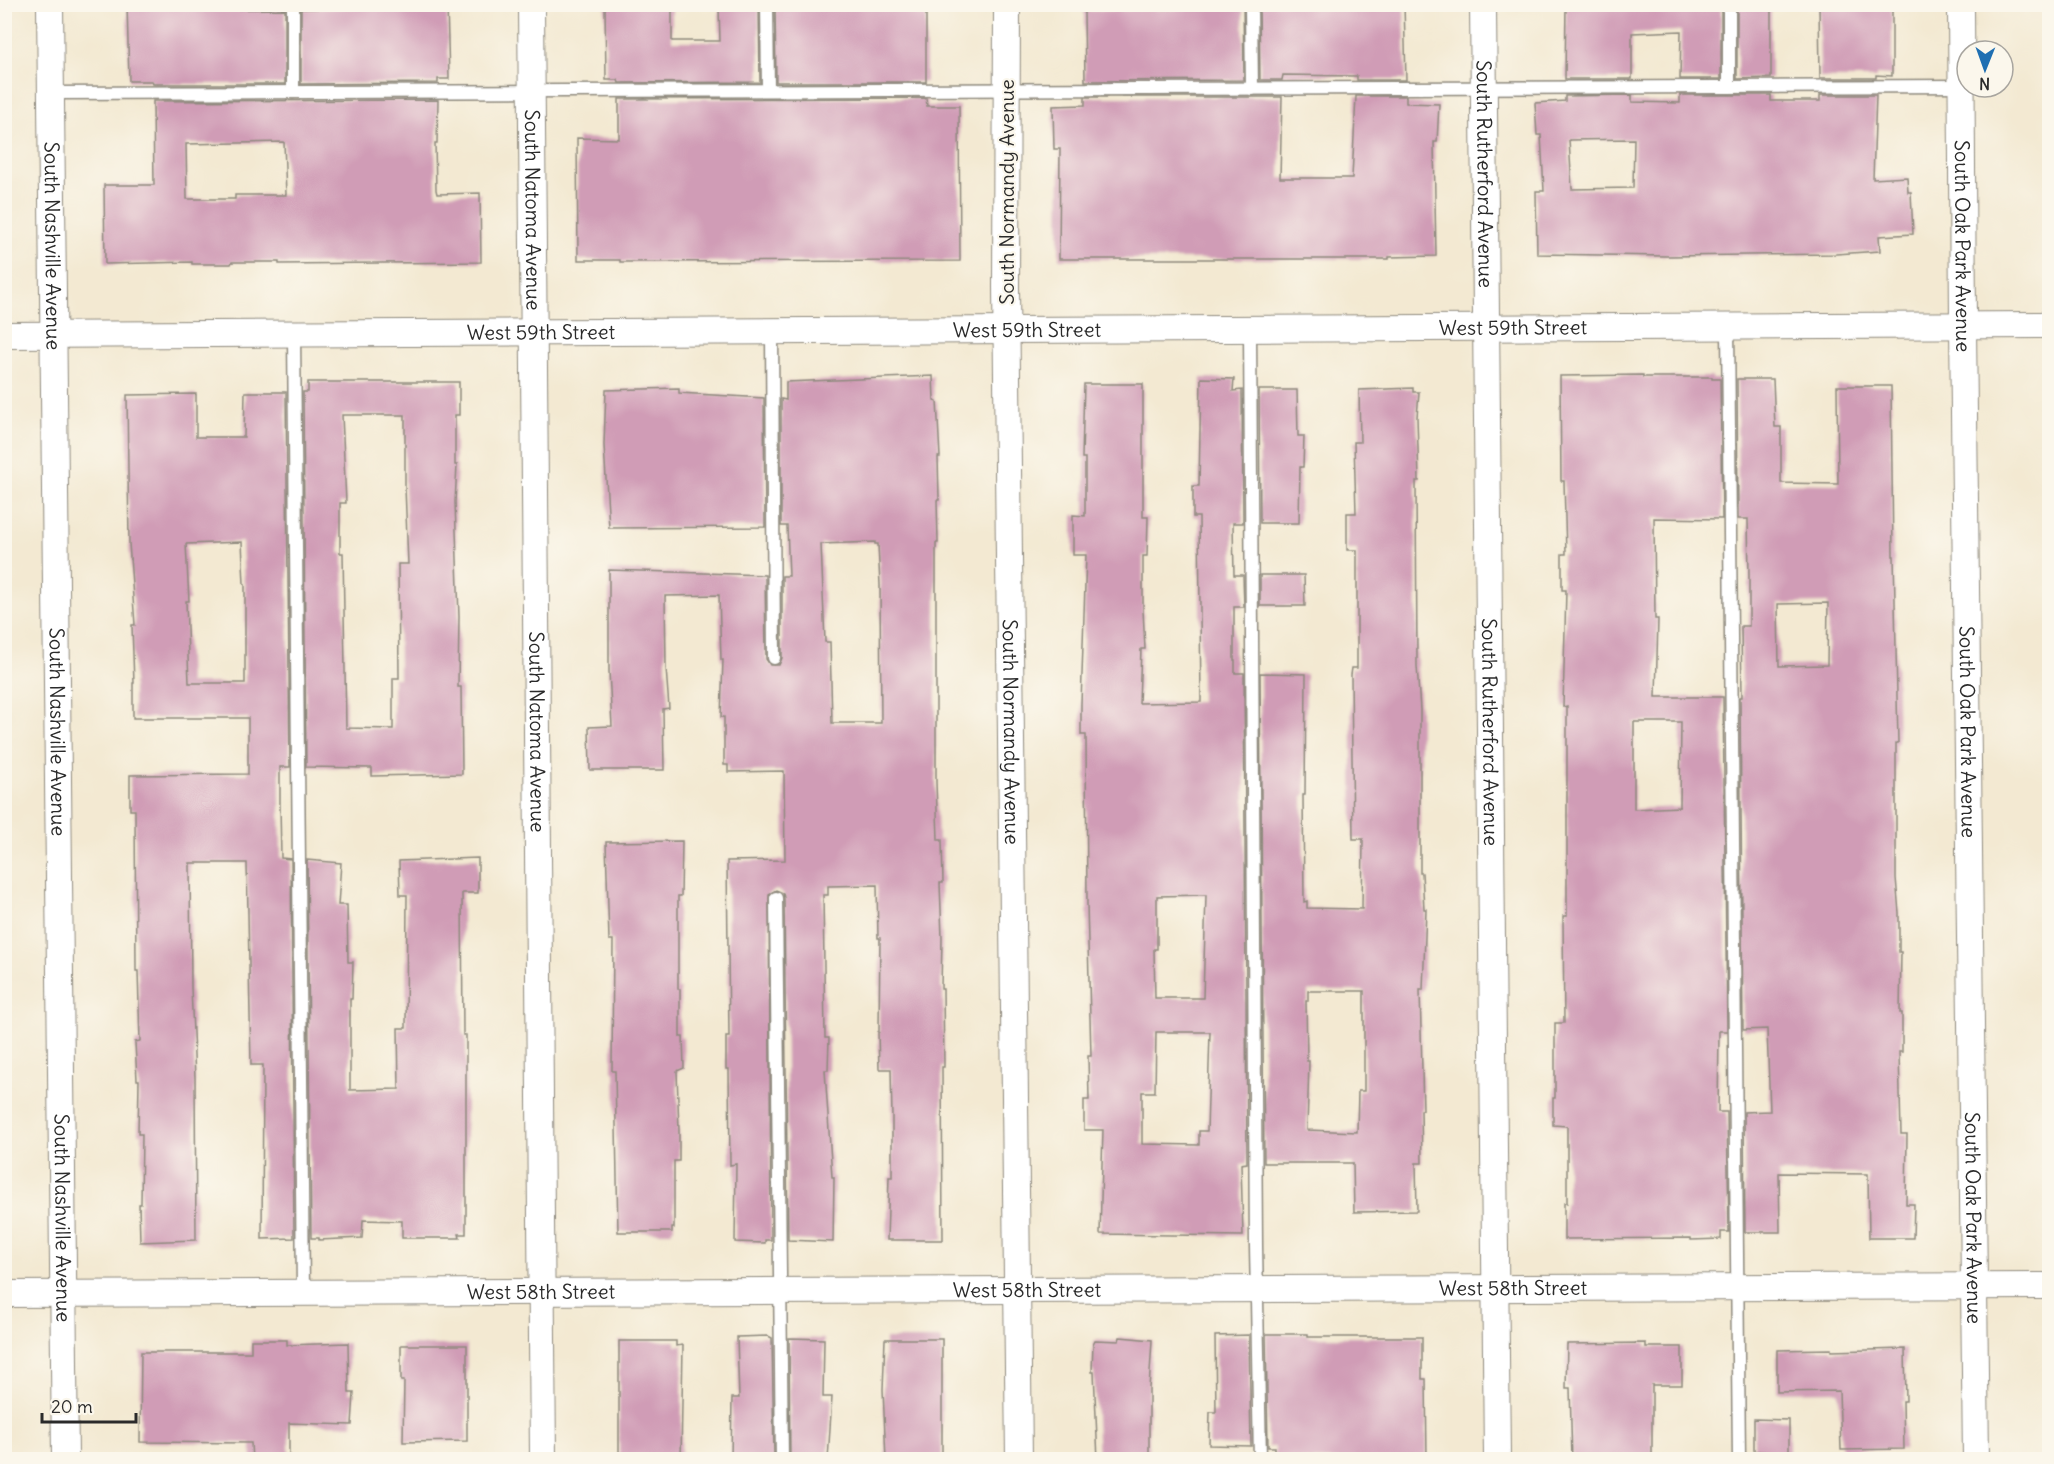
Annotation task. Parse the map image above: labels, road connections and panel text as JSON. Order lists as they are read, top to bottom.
{
  "streets": {
    "street": [
      "South Rutherford Avenue",
      "South Normandy Avenue",
      "South Natoma Avenue",
      "South Nashville Avenue",
      "South Oak Park Avenue",
      "West 59th Street",
      "West 58th Street"
    ]
  },
  "crossings": [
    ["South Rutherford Avenue", "West 59th Street"],
    ["South Rutherford Avenue", "West 58th Street"],
    ["South Normandy Avenue", "West 59th Street"],
    ["South Normandy Avenue", "West 58th Street"],
    ["South Natoma Avenue", "West 59th Street"],
    ["South Natoma Avenue", "West 58th Street"],
    ["South Nashville Avenue", "West 59th Street"],
    ["South Nashville Avenue", "West 58th Street"],
    ["South Oak Park Avenue", "West 59th Street"],
    ["South Oak Park Avenue", "West 58th Street"]
  ],
  "scale_bar": "20 m",
  "north": "bottom"
}
